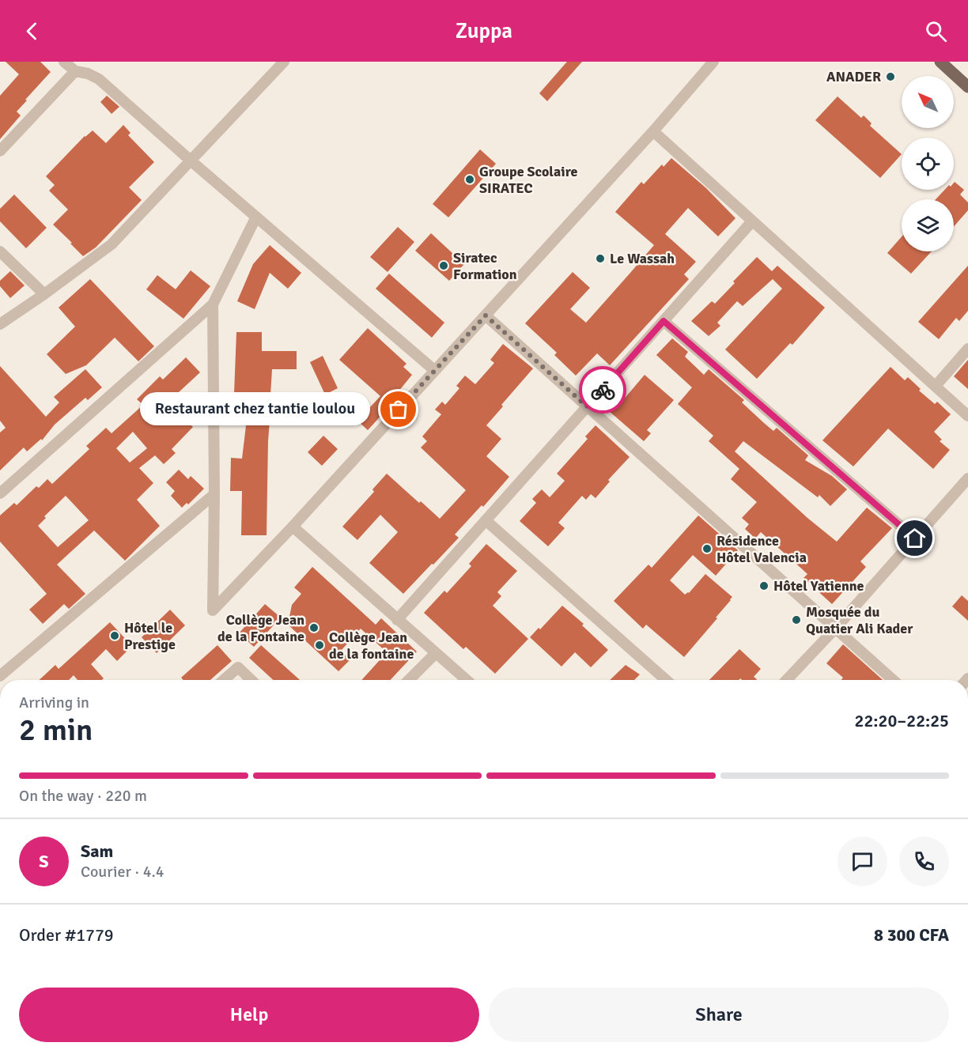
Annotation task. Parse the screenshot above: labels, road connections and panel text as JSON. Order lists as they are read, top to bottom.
{
  "places": [
    "ANADER",
    "Groupe Scolaire SIRATEC",
    "Le Wassah",
    "Siratec Formation",
    "Restaurant chez tantie loulou",
    "Résidence Hôtel Valencia",
    "Hôtel Yatienne",
    "Mosquée du Quatier Ali Kader",
    "Collège Jean de la Fontaine",
    "Hôtel le Prestige",
    "Collège Jean de la fontaine"
  ],
  "north": "top left",
  "page": {
    "header": "Zuppa",
    "bubble": "Restaurant chez tantie loulou",
    "heading": ["2 min", "Arriving in", "22:20–22:25"],
    "panel": [
      "Sam",
      "Courier · 4.4",
      "Order #1779",
      "8 300 CFA"
    ],
    "bar": "On the way · 220 m",
    "round": "S",
    "buttons": ["Help", "Share"]
  }
}
